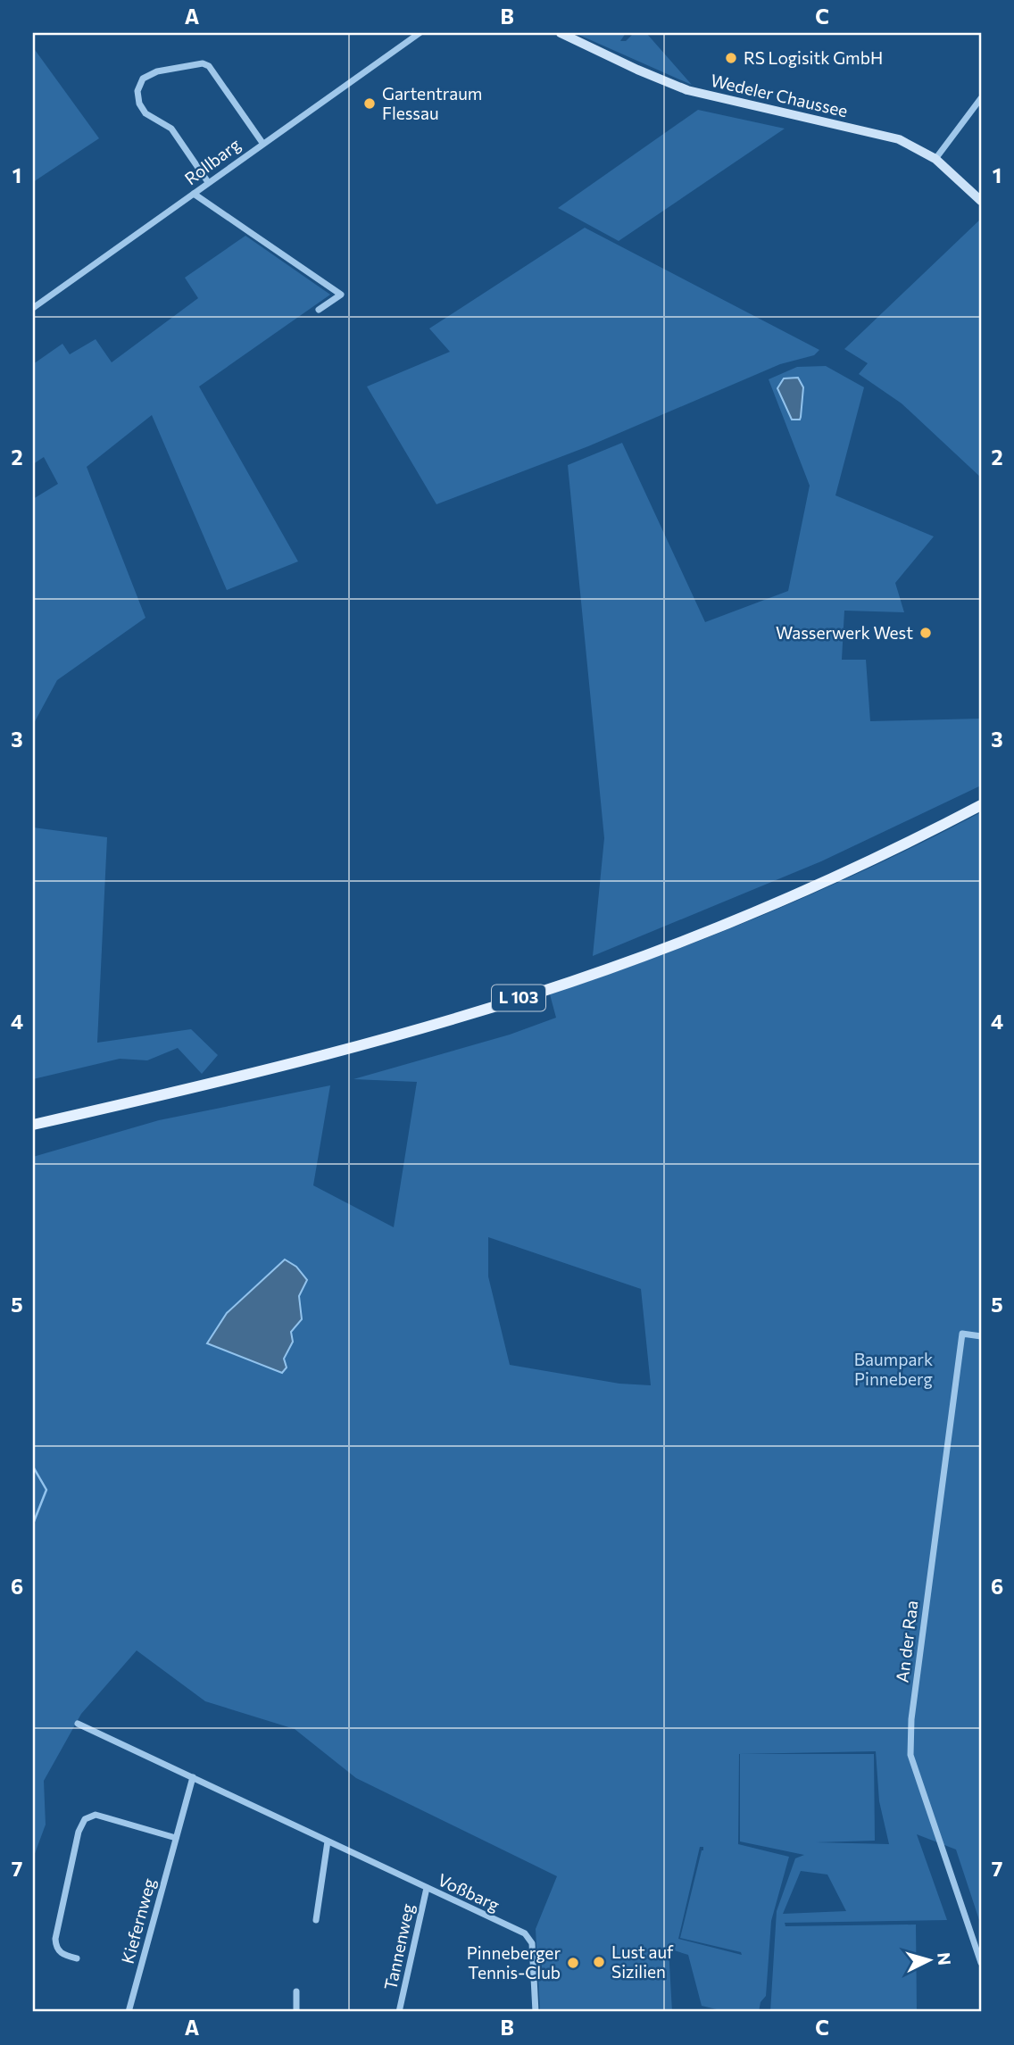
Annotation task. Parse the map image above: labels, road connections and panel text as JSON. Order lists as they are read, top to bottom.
{
  "streets": {
    "main road": ["Wedeler Chaussee", "L 103"],
    "street": [
      "Rollbarg",
      "An der Raa",
      "Voßbarg",
      "Kiefernweg",
      "Tannenweg"
    ]
  },
  "crossings": [
    ["Voßbarg", "Kiefernweg"],
    ["Voßbarg", "Tannenweg"]
  ],
  "parks": ["Baumpark Pinneberg"],
  "places": [
    "RS Logisitk GmbH",
    "Gartentraum Flessau",
    "Wasserwerk West",
    "Lust auf Sizilien",
    "Pinneberger Tennis-Club"
  ],
  "north": "right",
  "grid": {
    "columns": ["A", "B", "C"],
    "rows": [
      "1",
      "2",
      "3",
      "4",
      "5",
      "6",
      "7"
    ]
  }
}
